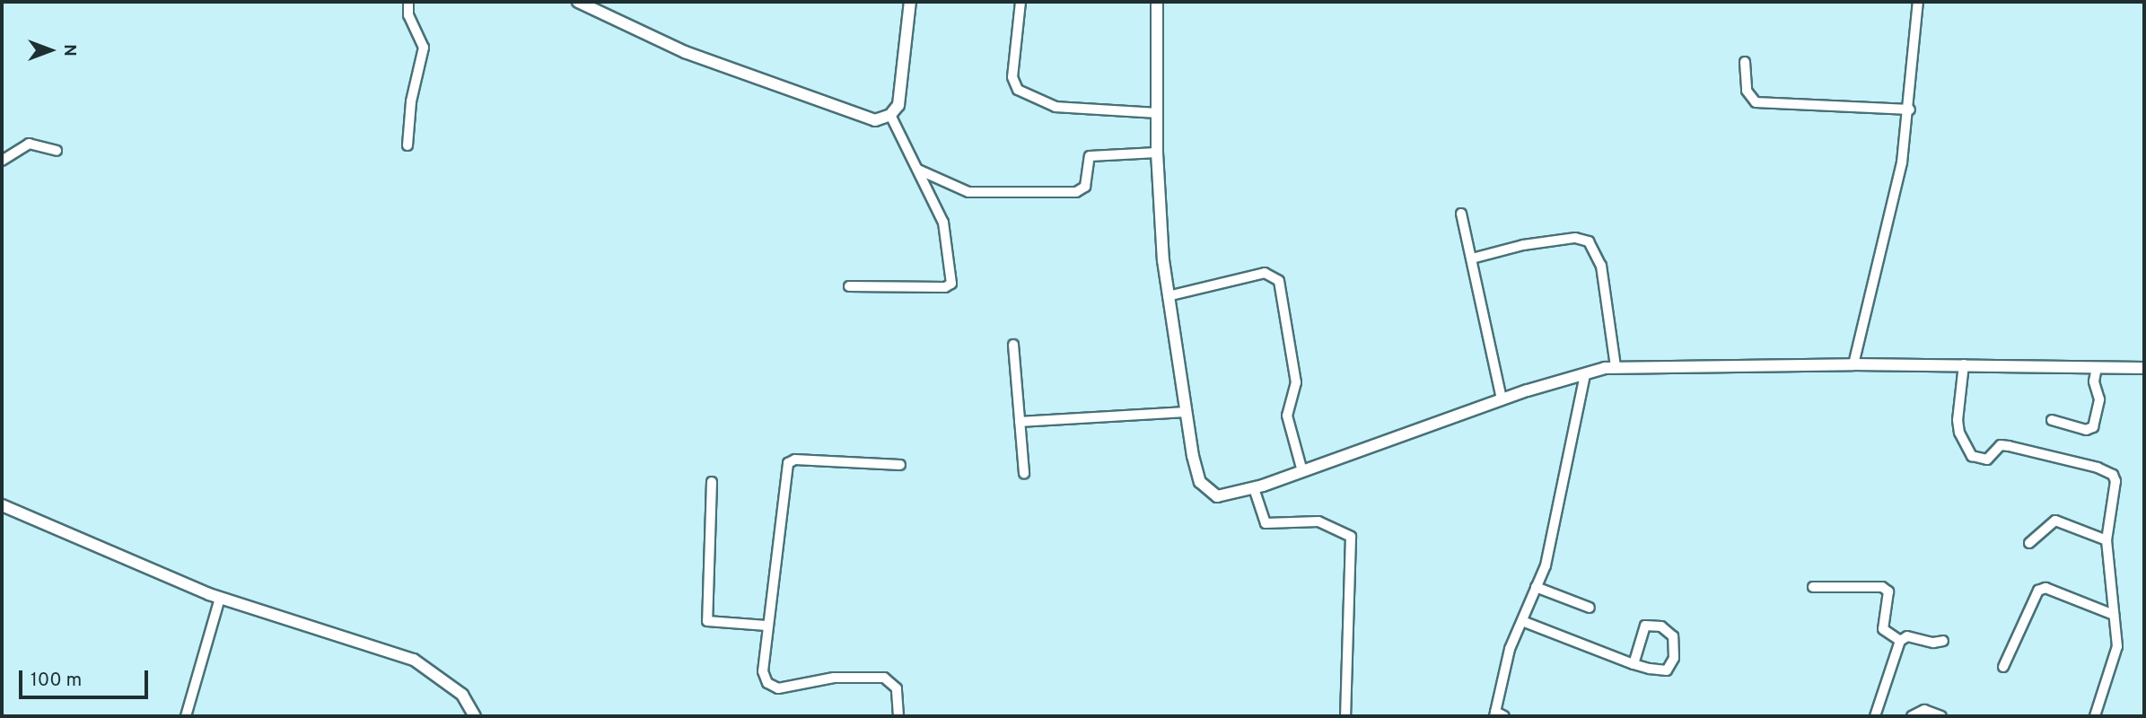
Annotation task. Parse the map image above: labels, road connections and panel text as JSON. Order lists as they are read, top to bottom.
{
  "scale_bar": "100 m",
  "north": "right"
}
